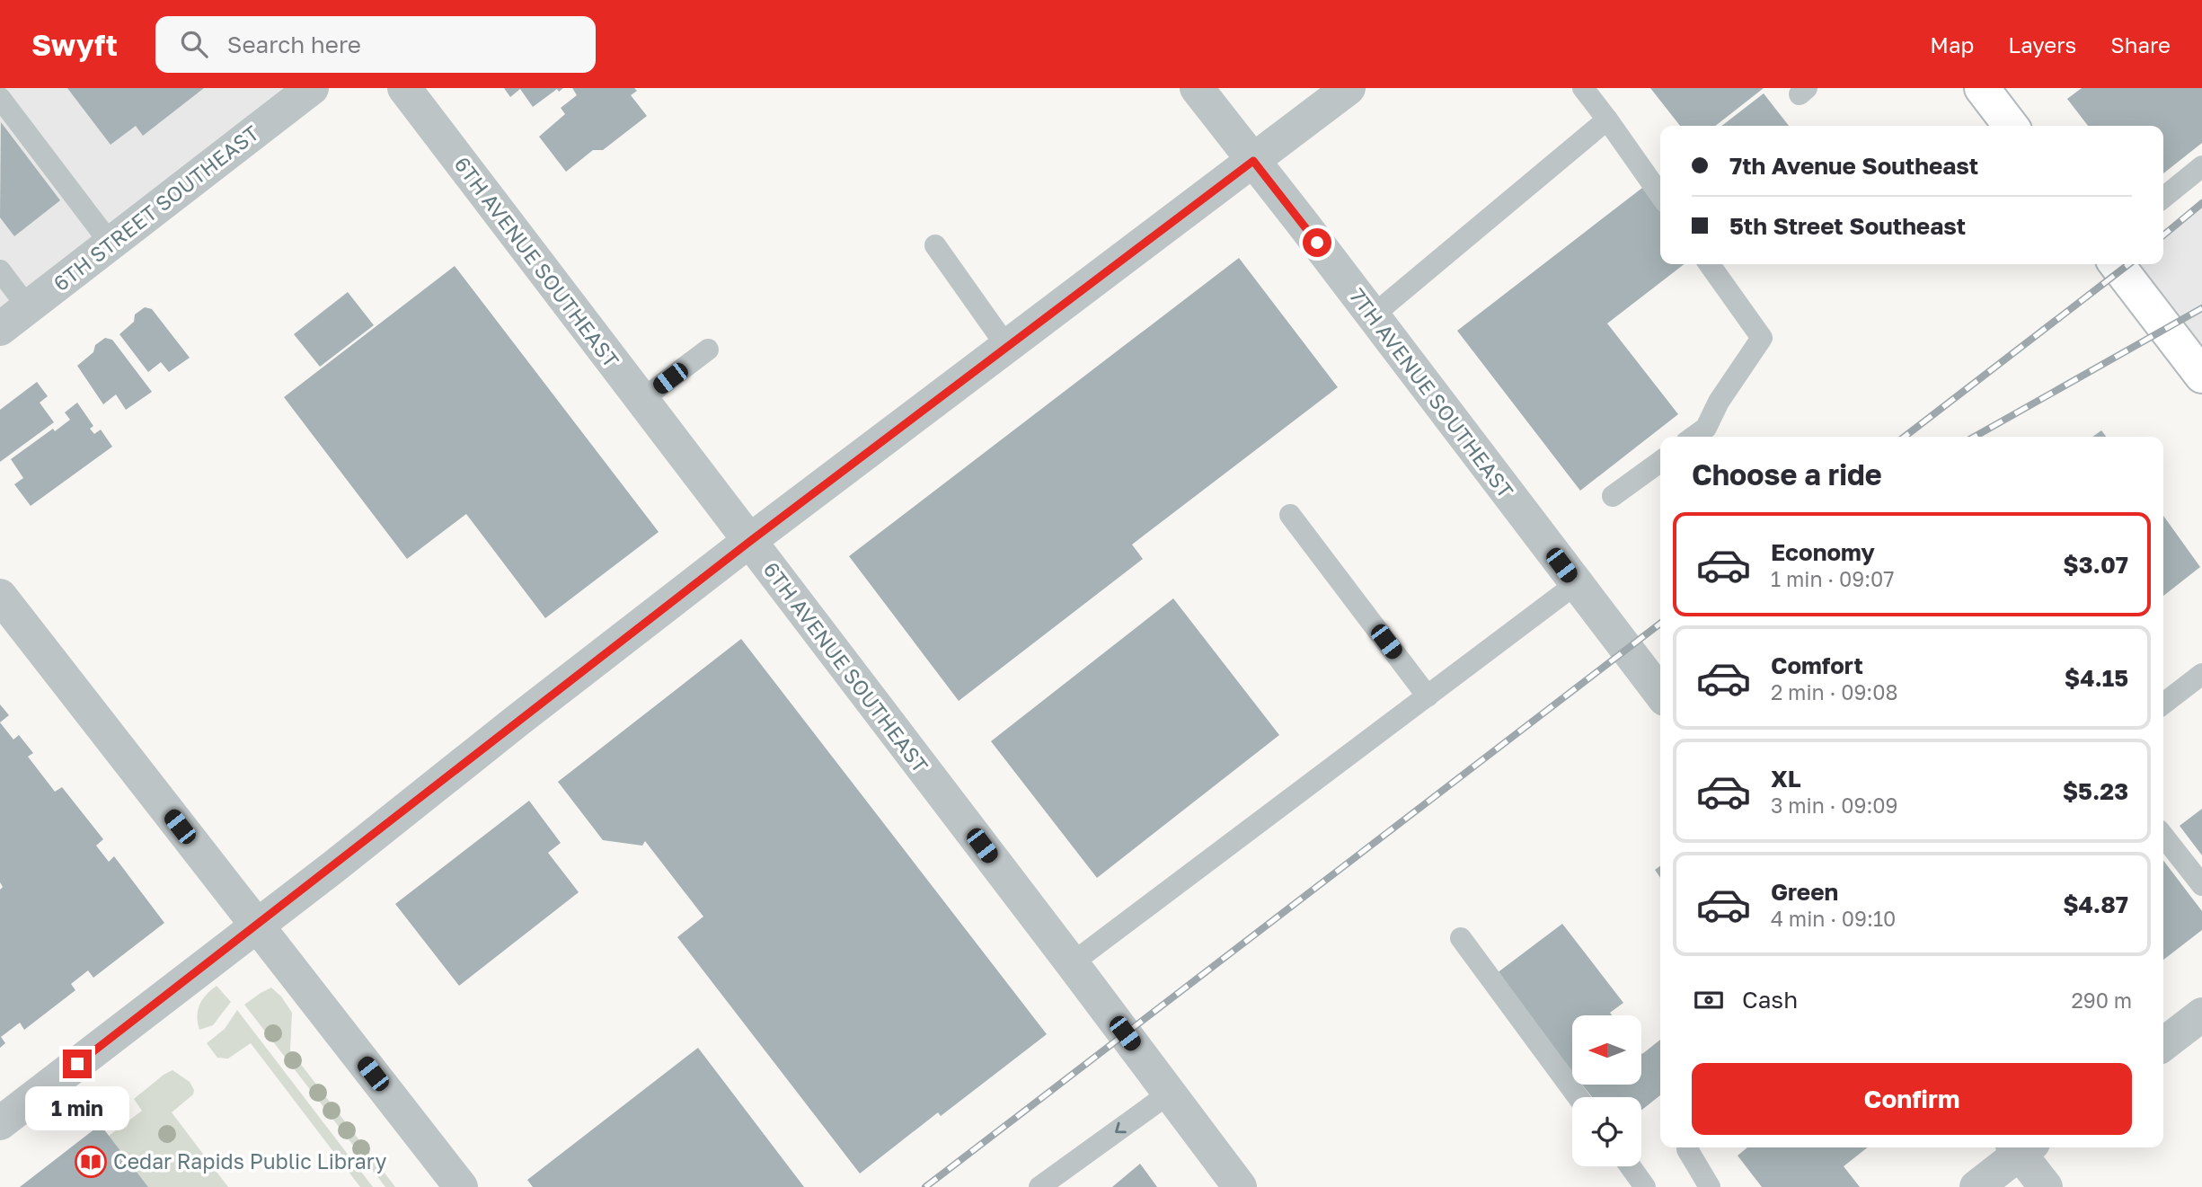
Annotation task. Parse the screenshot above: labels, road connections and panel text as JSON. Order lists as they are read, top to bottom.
{
  "streets": {
    "street": ["6TH STREET SOUTHEAST", "6TH AVENUE SOUTHEAST", "7TH AVENUE SOUTHEAST"]
  },
  "places": {
    "library": ["Cedar Rapids Public Library"]
  },
  "north": "left",
  "page": {
    "header": "Swyft",
    "search": "Search here",
    "nav": ["Map", "Layers", "Share"],
    "banner": ["7th Avenue Southeast", "5th Street Southeast"],
    "heading": "Choose a ride",
    "list": [
      {
        "name": "Economy",
        "note": "1 min · 09:07",
        "value": "$3.07"
      },
      {
        "name": "Comfort",
        "note": "2 min · 09:08",
        "value": "$4.15"
      },
      {
        "name": "XL",
        "note": "3 min · 09:09",
        "value": "$5.23"
      },
      {
        "name": "Green",
        "note": "4 min · 09:10",
        "value": "$4.87"
      }
    ],
    "pay": ["Cash", "290 m"],
    "buttons": "Confirm",
    "bubble": "1 min"
  }
}
